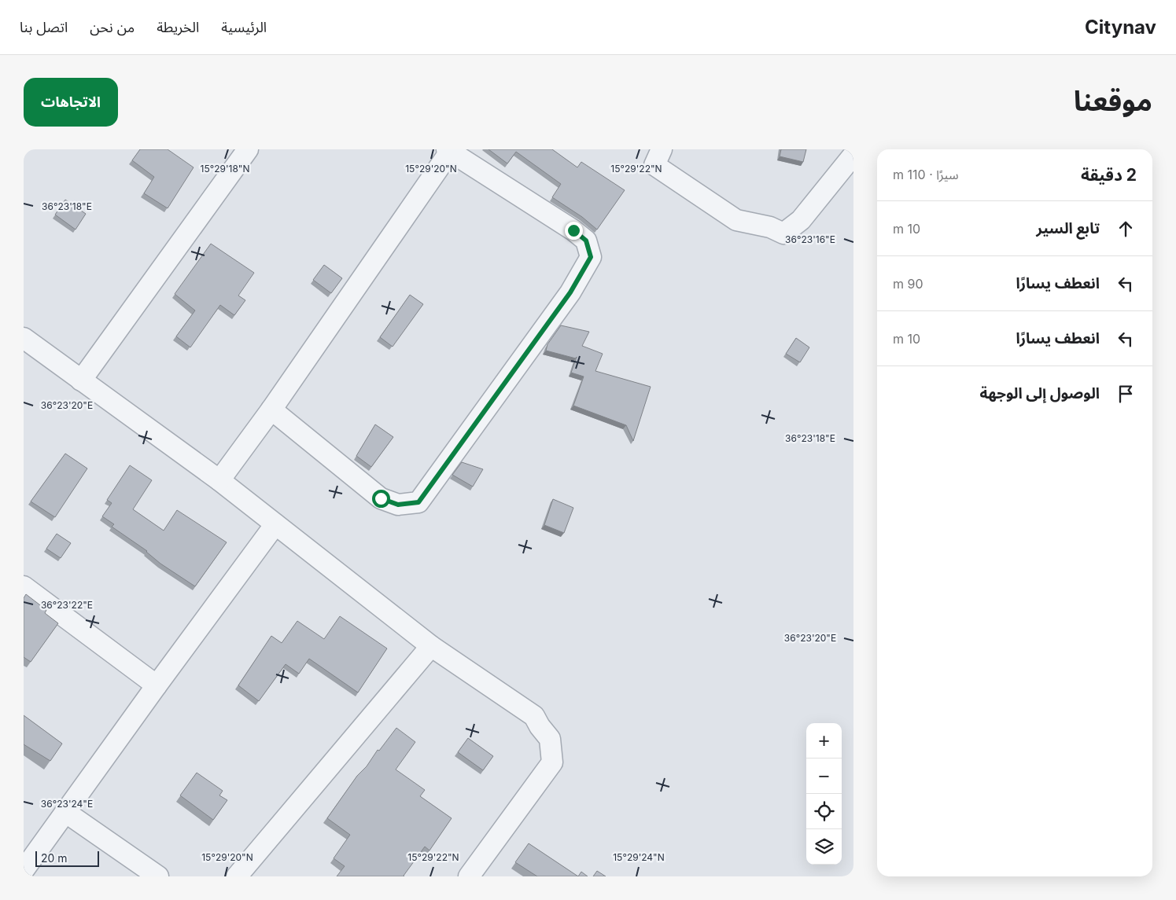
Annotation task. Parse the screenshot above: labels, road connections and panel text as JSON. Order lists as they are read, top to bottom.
{
  "scale_bar": "20 m",
  "page": {
    "header": "Citynav",
    "nav": [
      "الرئيسية",
      "الخريطة",
      "من نحن",
      "اتصل بنا"
    ],
    "title": "موقعنا",
    "buttons": "الاتجاهات",
    "heading": ["2 دقيقة", "سيرًا · 110 m"],
    "list": [
      ["تابع السير", "10 m"],
      ["انعطف يسارًا", "90 m"],
      ["انعطف يسارًا", "10 m"],
      "الوصول إلى الوجهة"
    ],
    "map_buttons": ["+", "−"],
    "scale": "20 m"
  },
  "coordinates": [
    "15°29'18\"N",
    "15°29'20\"N",
    "15°29'22\"N",
    "36°23'18\"E",
    "36°23'16\"E",
    "36°23'20\"E",
    "36°23'22\"E",
    "36°23'24\"E",
    "15°29'24\"N"
  ]
}
